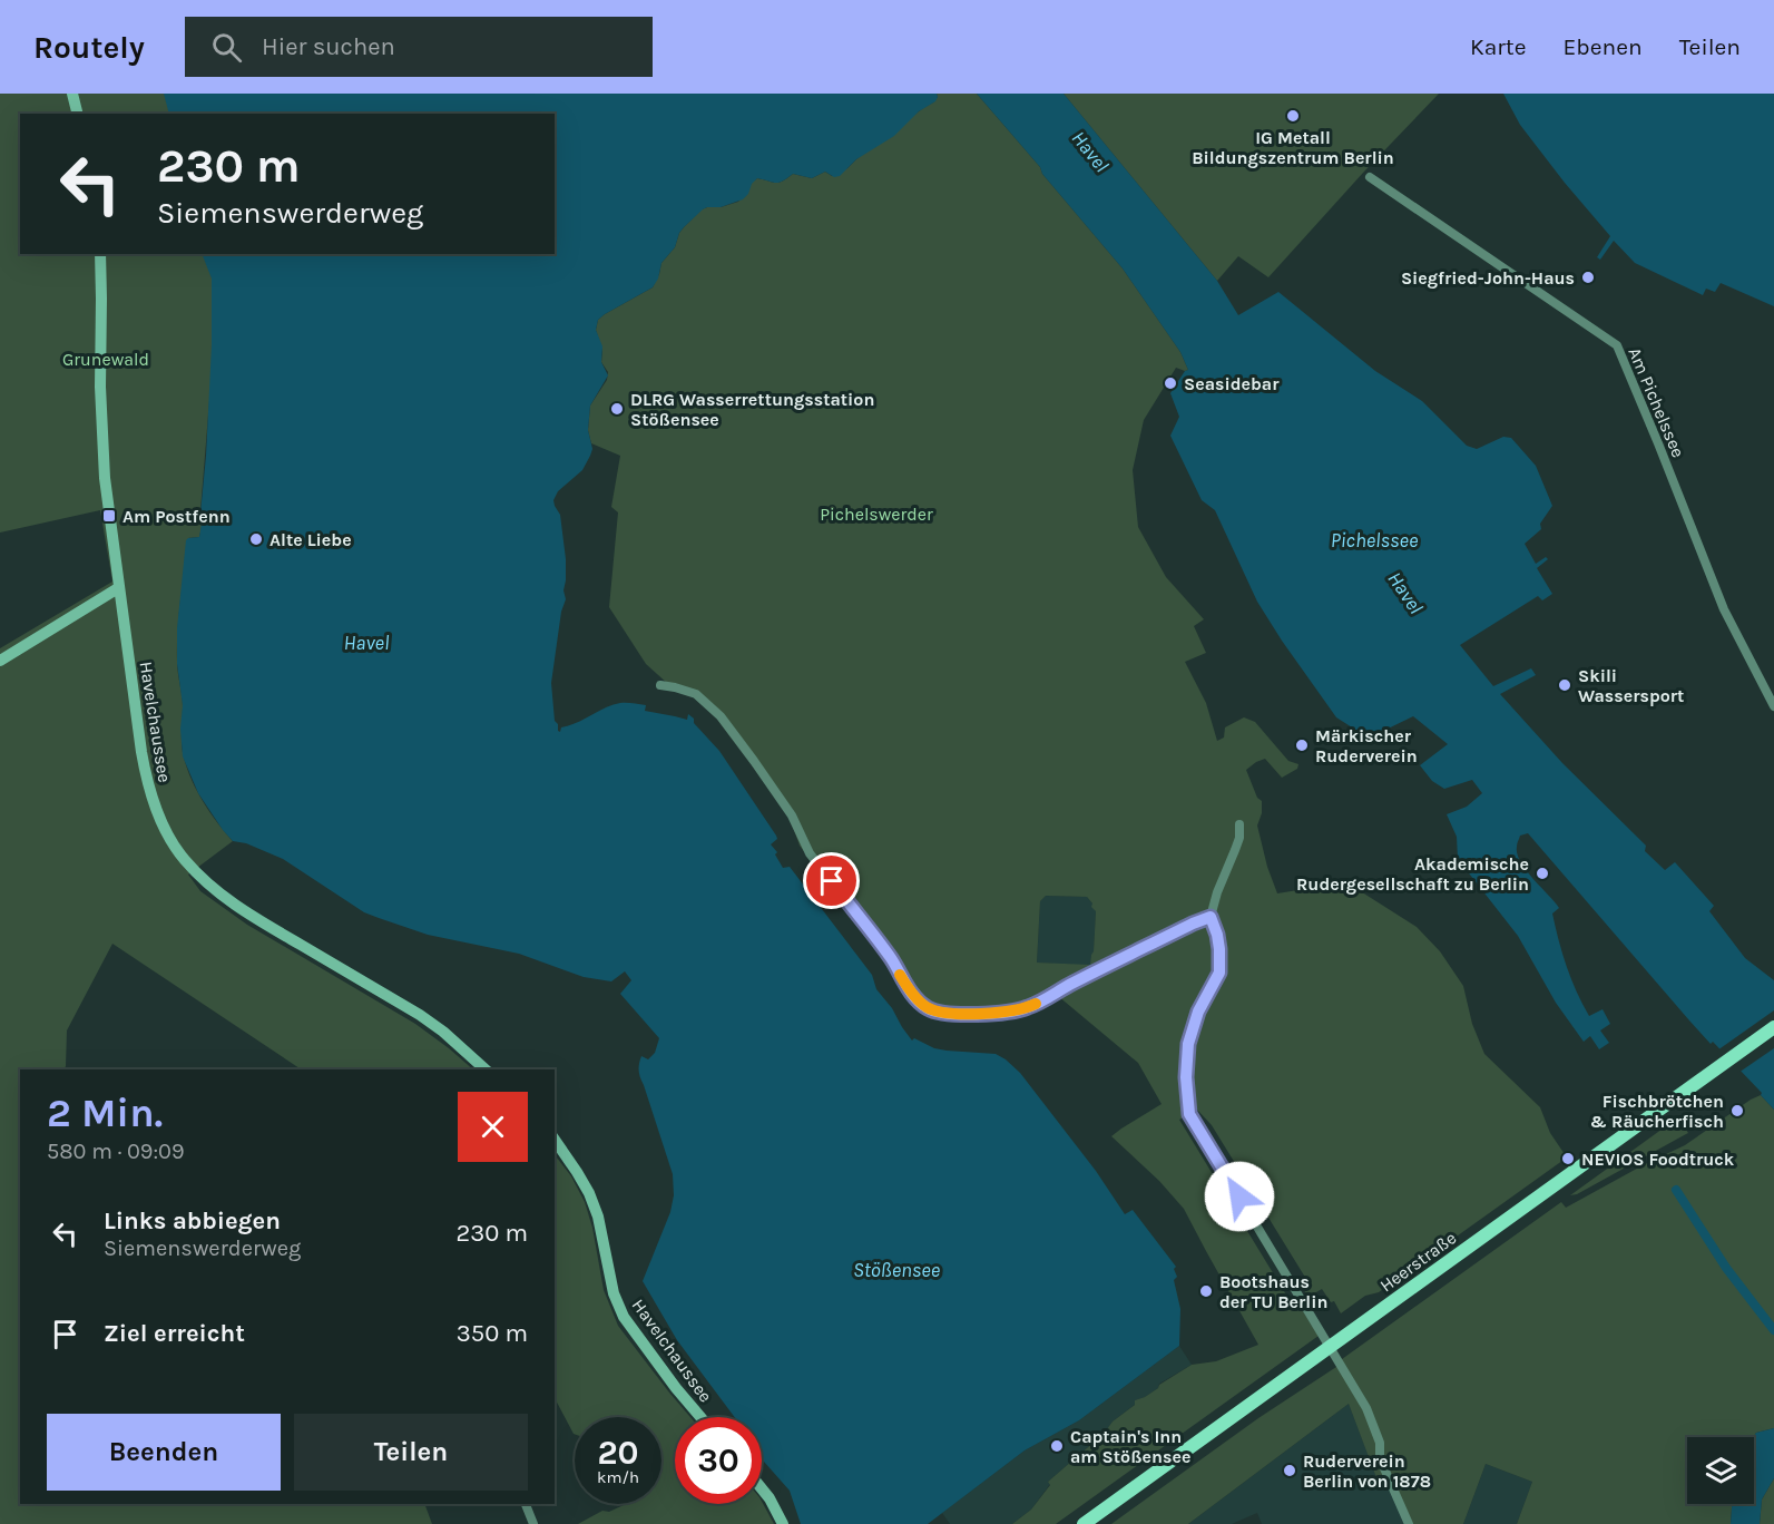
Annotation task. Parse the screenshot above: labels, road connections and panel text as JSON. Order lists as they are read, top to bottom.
{
  "streets": {
    "main road": ["Heerstraße"],
    "street": ["Am Pichelssee", "Havelchaussee"]
  },
  "water": ["Havel", "Pichelssee", "Stößensee"],
  "parks": ["Grunewald", "Pichelswerder"],
  "places": {
    "other": [
      "IG Metall Bildungszentrum Berlin",
      "Siegfried-John-Haus",
      "Seasidebar",
      "DLRG Wasserrettungsstation Stößensee",
      "Alte Liebe",
      "Skili Wassersport",
      "Märkischer Ruderverein",
      "Akademische Rudergesellschaft zu Berlin",
      "Fischbrötchen & Räucherfisch",
      "NEVIOS Foodtruck",
      "Bootshaus der TU Berlin",
      "Captain's Inn am Stößensee",
      "Ruderverein Berlin von 1878"
    ],
    "transit": ["Am Postfenn"]
  },
  "page": {
    "header": "Routely",
    "search": "Hier suchen",
    "nav": ["Karte", "Ebenen", "Teilen"],
    "turn": ["230 m", "Siemenswerderweg"],
    "heading": ["2 Min.", "580 m · 09:09"],
    "list": [
      {
        "name": "Links abbiegen",
        "note": "Siemenswerderweg",
        "value": "230 m"
      },
      {
        "name": "Ziel erreicht",
        "value": "350 m"
      }
    ],
    "buttons": ["Beenden", "Teilen"],
    "speed": "20 km/h",
    "limit": "30"
  }
}
